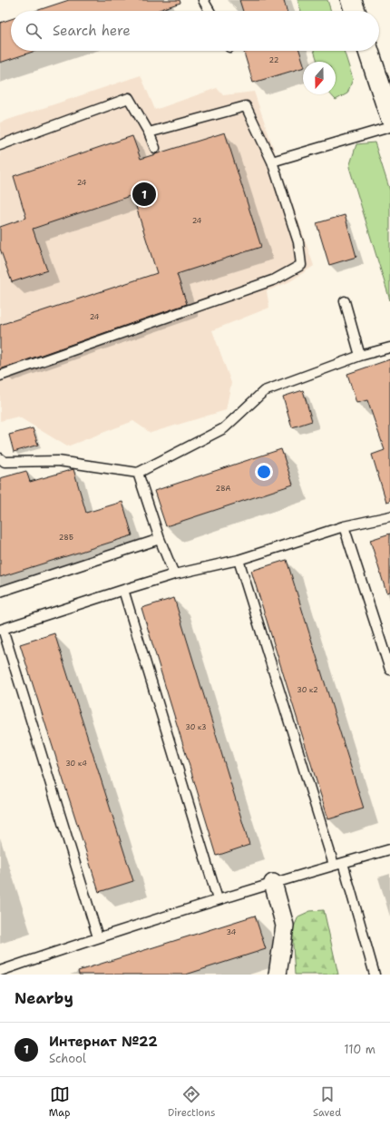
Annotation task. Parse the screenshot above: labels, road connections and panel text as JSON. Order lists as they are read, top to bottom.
{
  "house_numbers": [
    "22",
    "24",
    "24",
    "24",
    "28А",
    "28Б",
    "30 к2",
    "30 к3",
    "30 к4",
    "34"
  ],
  "north": "bottom",
  "page": {
    "search": "Search here",
    "pins": "1",
    "heading": "Nearby",
    "list": [
      {
        "mark": "1",
        "name": "Интернат №22",
        "note": "School",
        "value": "110 m"
      }
    ],
    "nav": ["Map", "Directions", "Saved"]
  }
}
